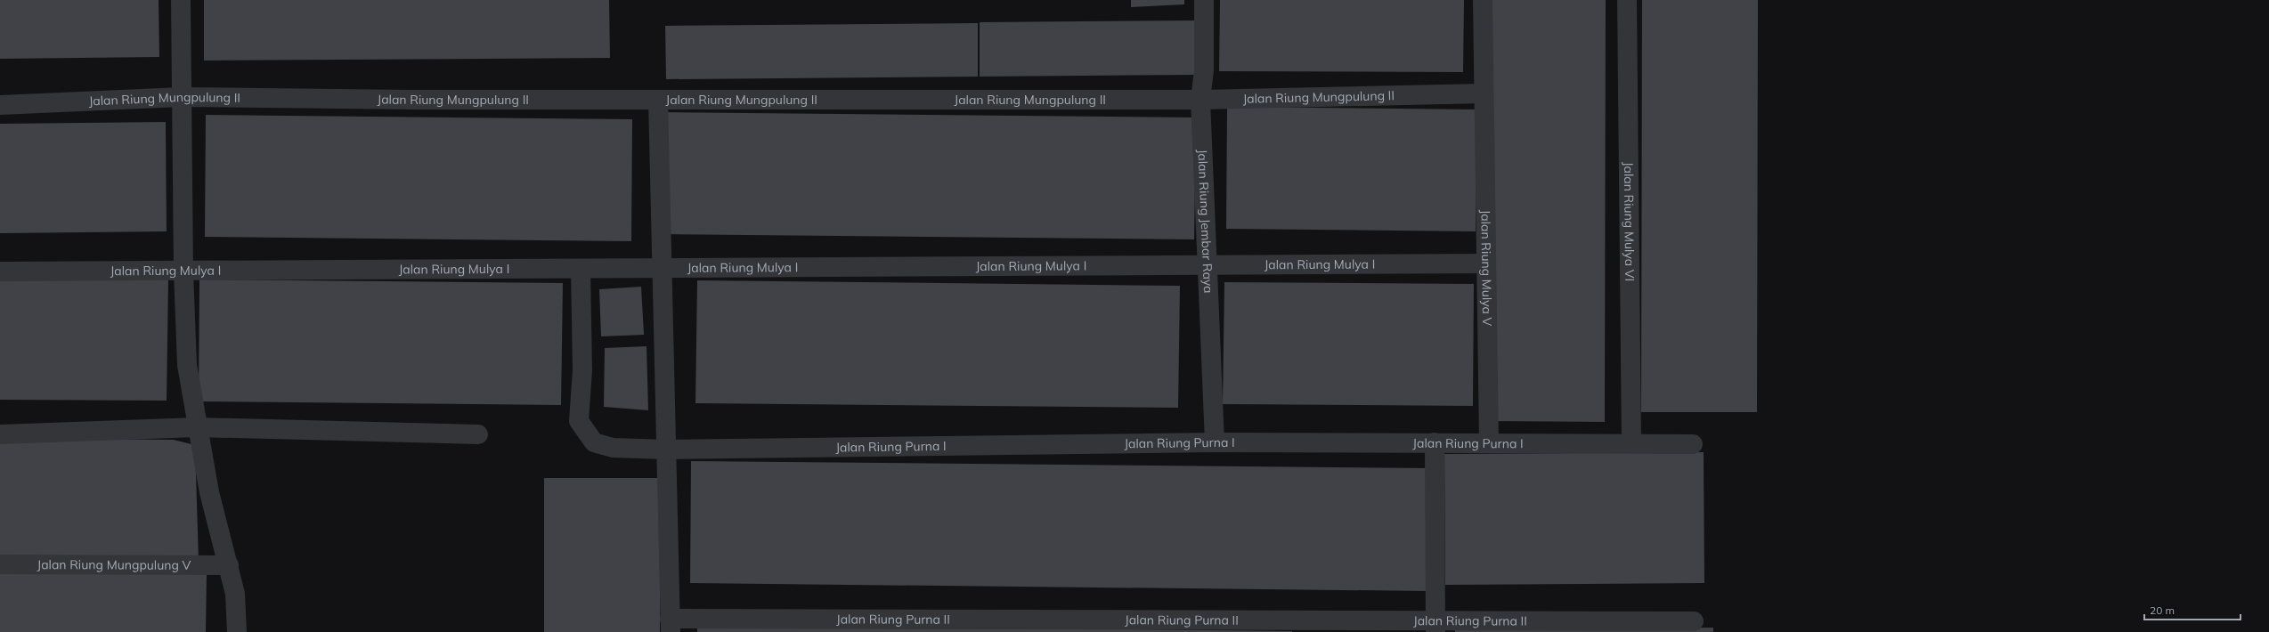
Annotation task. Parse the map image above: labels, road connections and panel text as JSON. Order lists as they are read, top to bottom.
{
  "streets": {
    "street": [
      "Jalan Riung Mungpulung II",
      "Jalan Riung Jembar Raya",
      "Jalan Riung Mulya VI",
      "Jalan Riung Mulya I",
      "Jalan Riung Mulya V",
      "Jalan Riung Purna I",
      "Jalan Riung Mungpulung V",
      "Jalan Riung Purna II"
    ]
  },
  "crossings": [
    ["Jalan Riung Mungpulung II", "Jalan Riung Jembar Raya"],
    ["Jalan Riung Mungpulung II", "Jalan Riung Mulya V"],
    ["Jalan Riung Jembar Raya", "Jalan Riung Mulya I"],
    ["Jalan Riung Jembar Raya", "Jalan Riung Purna I"],
    ["Jalan Riung Mulya VI", "Jalan Riung Purna I"],
    ["Jalan Riung Mulya I", "Jalan Riung Mulya V"],
    ["Jalan Riung Mulya I", "Jalan Riung Purna I"],
    ["Jalan Riung Mulya V", "Jalan Riung Purna I"]
  ],
  "scale_bar": "20 m"
}
